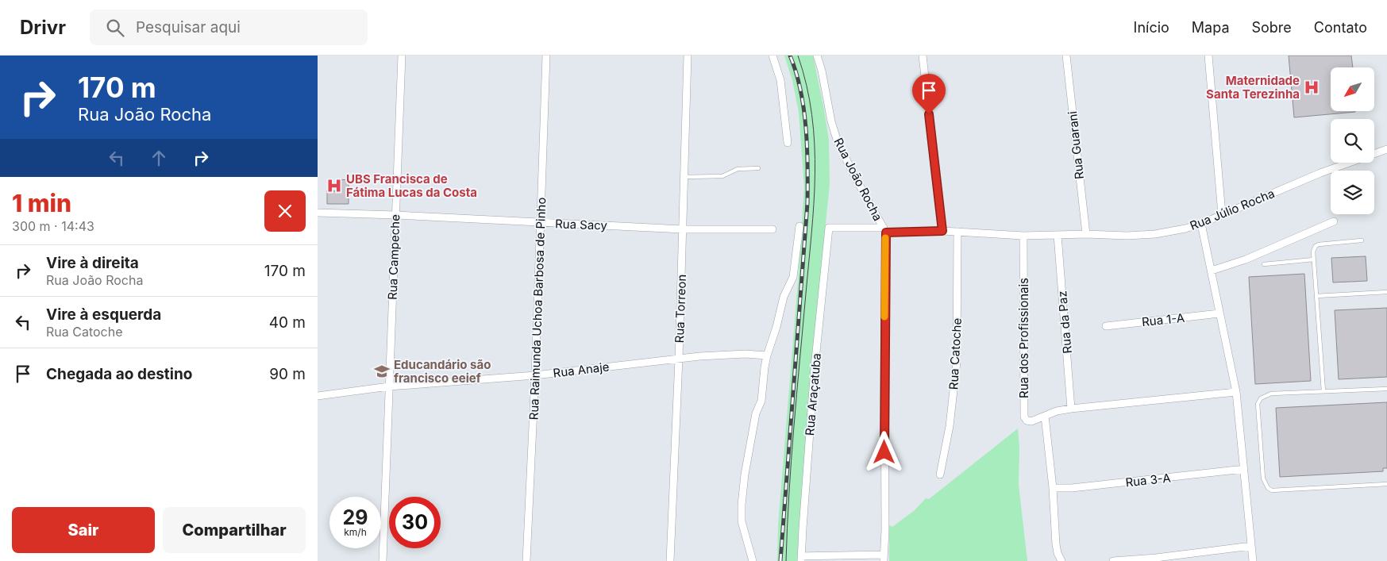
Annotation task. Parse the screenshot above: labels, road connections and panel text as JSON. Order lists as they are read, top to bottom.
{
  "streets": {
    "street": [
      "Rua Guarani",
      "Rua João Rocha",
      "Rua Júlio Rocha",
      "Rua Sacy",
      "Rua Campeche",
      "Rua Raimunda Uchoa Barbosa de Pinho",
      "Rua Torreon",
      "Rua 1-A",
      "Rua da Paz",
      "Rua dos Profissionais",
      "Rua Catoche",
      "Rua Anaje",
      "Rua Araçatuba",
      "Rua 3-A"
    ]
  },
  "crossings": [
    ["Rua Guarani", "Rua Júlio Rocha"],
    ["Rua João Rocha", "Rua Júlio Rocha"],
    ["Rua João Rocha", "Rua dos Profissionais"],
    ["Rua João Rocha", "Rua Catoche"],
    ["Rua João Rocha", "Rua Araçatuba"],
    ["Rua Júlio Rocha", "Rua da Paz"],
    ["Rua Júlio Rocha", "Rua dos Profissionais"],
    ["Rua Sacy", "Rua Campeche"],
    ["Rua Sacy", "Rua Raimunda Uchoa Barbosa de Pinho"],
    ["Rua Sacy", "Rua Torreon"],
    ["Rua Campeche", "Rua Anaje"],
    ["Rua Raimunda Uchoa Barbosa de Pinho", "Rua Anaje"],
    ["Rua Torreon", "Rua Anaje"],
    ["Rua da Paz", "Rua dos Profissionais"]
  ],
  "places": {
    "hospital": ["Maternidade Santa Terezinha", "UBS Francisca de Fátima Lucas da Costa"],
    "school or university": ["Educandário são francisco eeief"]
  },
  "north": "bottom left",
  "page": {
    "header": "Drivr",
    "search": "Pesquisar aqui",
    "nav": [
      "Início",
      "Mapa",
      "Sobre",
      "Contato"
    ],
    "turn": ["170 m", "Rua João Rocha"],
    "heading": ["1 min", "300 m · 14:43"],
    "list": [
      {
        "name": "Vire à direita",
        "note": "Rua João Rocha",
        "value": "170 m"
      },
      {
        "name": "Vire à esquerda",
        "note": "Rua Catoche",
        "value": "40 m"
      },
      {
        "name": "Chegada ao destino",
        "value": "90 m"
      }
    ],
    "speed": "29 km/h",
    "limit": "30",
    "buttons": ["Sair", "Compartilhar"]
  }
}
